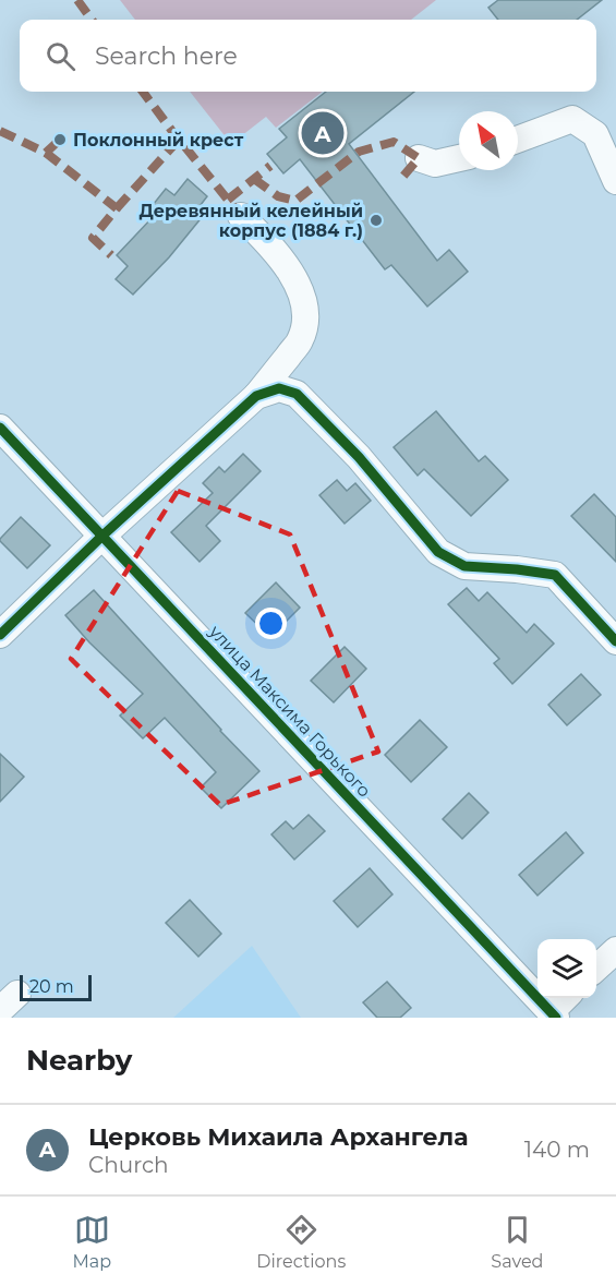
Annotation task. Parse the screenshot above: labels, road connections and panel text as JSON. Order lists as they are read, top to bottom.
{
  "streets": {
    "street": ["улица Максима Горького"]
  },
  "places": ["Поклонный крест", "Деревянный келейный корпус (1884 г.)"],
  "scale_bar": "20 m",
  "north": "top left",
  "page": {
    "search": "Search here",
    "pins": "A",
    "scale": "20 m",
    "heading": "Nearby",
    "list": [
      {
        "mark": "A",
        "name": "Церковь Михаила Архангела",
        "note": "Church",
        "value": "140 m"
      }
    ],
    "nav": ["Map", "Directions", "Saved"]
  }
}
